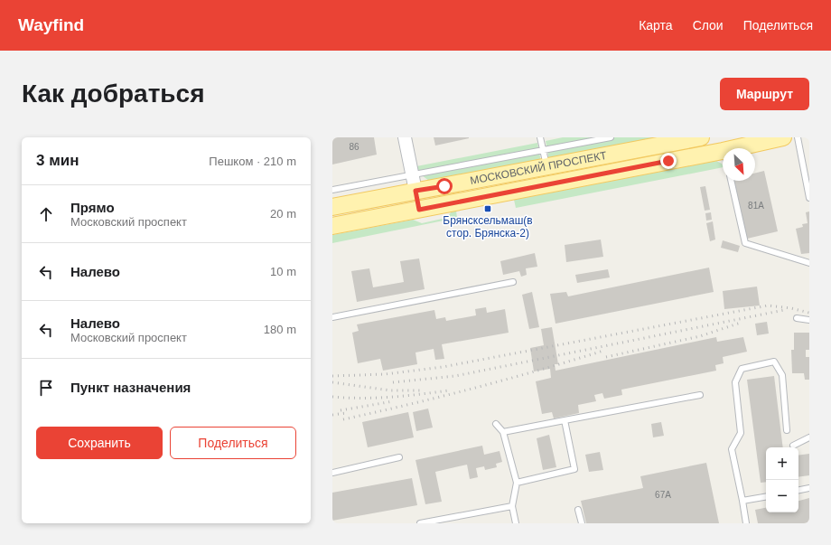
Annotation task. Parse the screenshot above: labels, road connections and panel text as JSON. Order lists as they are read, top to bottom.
{
  "streets": {
    "main road": ["МОСКОВСКИЙ ПРОСПЕКТ"]
  },
  "places": {
    "transit": ["Брянсксельмаш(в стор. Брянска-2)"]
  },
  "house_numbers": ["86", "81А", "67А"],
  "north": "bottom right",
  "page": {
    "header": "Wayfind",
    "nav": ["Карта", "Слои", "Поделиться"],
    "buttons": [
      "Маршрут",
      ["Сохранить", "Поделиться"]
    ],
    "title": "Как добраться",
    "heading": ["3 мин", "Пешком · 210 m"],
    "list": [
      ["Прямо", "Московский проспект", "20 m"],
      ["Налево", "10 m"],
      ["Налево", "Московский проспект", "180 m"],
      "Пункт назначения"
    ],
    "map_buttons": ["+", "−"]
  }
}
